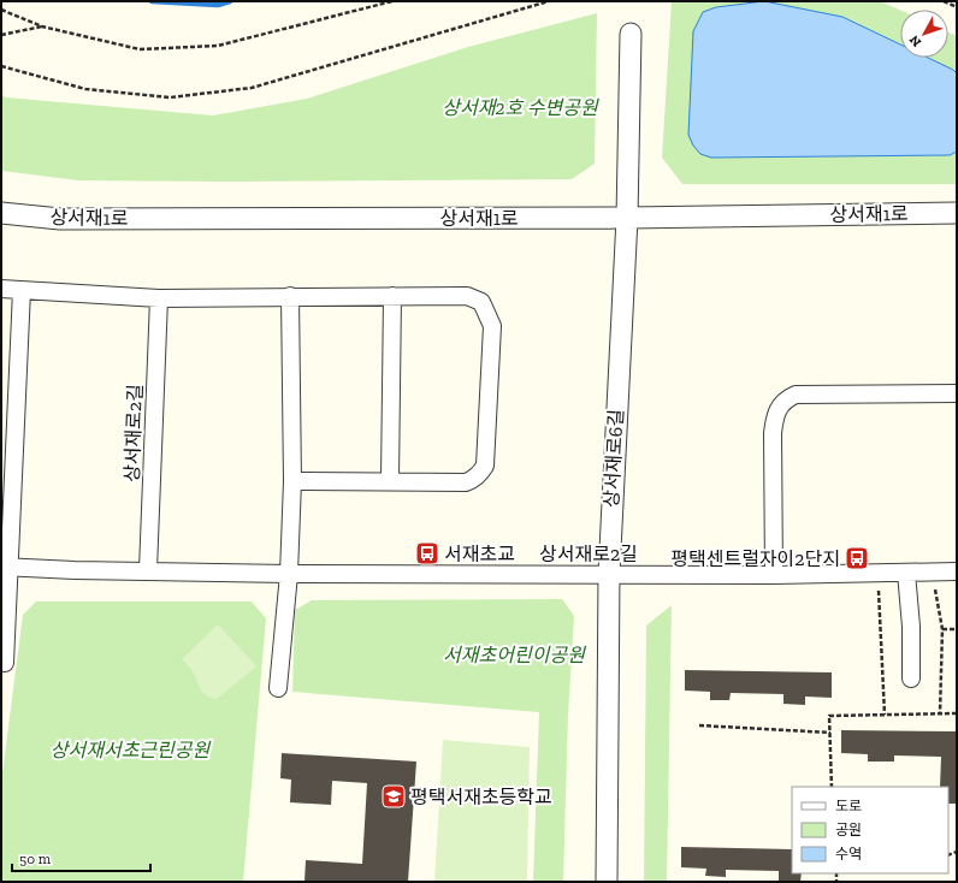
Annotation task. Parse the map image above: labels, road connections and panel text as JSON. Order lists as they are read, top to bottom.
{
  "streets": {
    "street": ["상서재1로", "상서재로2길", "상서재로6길"]
  },
  "crossings": [
    ["상서재1로", "상서재로6길"],
    ["상서재로2길", "상서재로6길"]
  ],
  "parks": ["상서재2호 수변공원", "서재초어린이공원", "상서재서초근린공원"],
  "places": {
    "bus stop": ["서재초교", "평택센트럴자이2단지"],
    "school or university": ["평택서재초등학교"]
  },
  "legend": ["도로", "공원", "수역"],
  "scale_bar": "50 m",
  "north": "bottom left"
}
